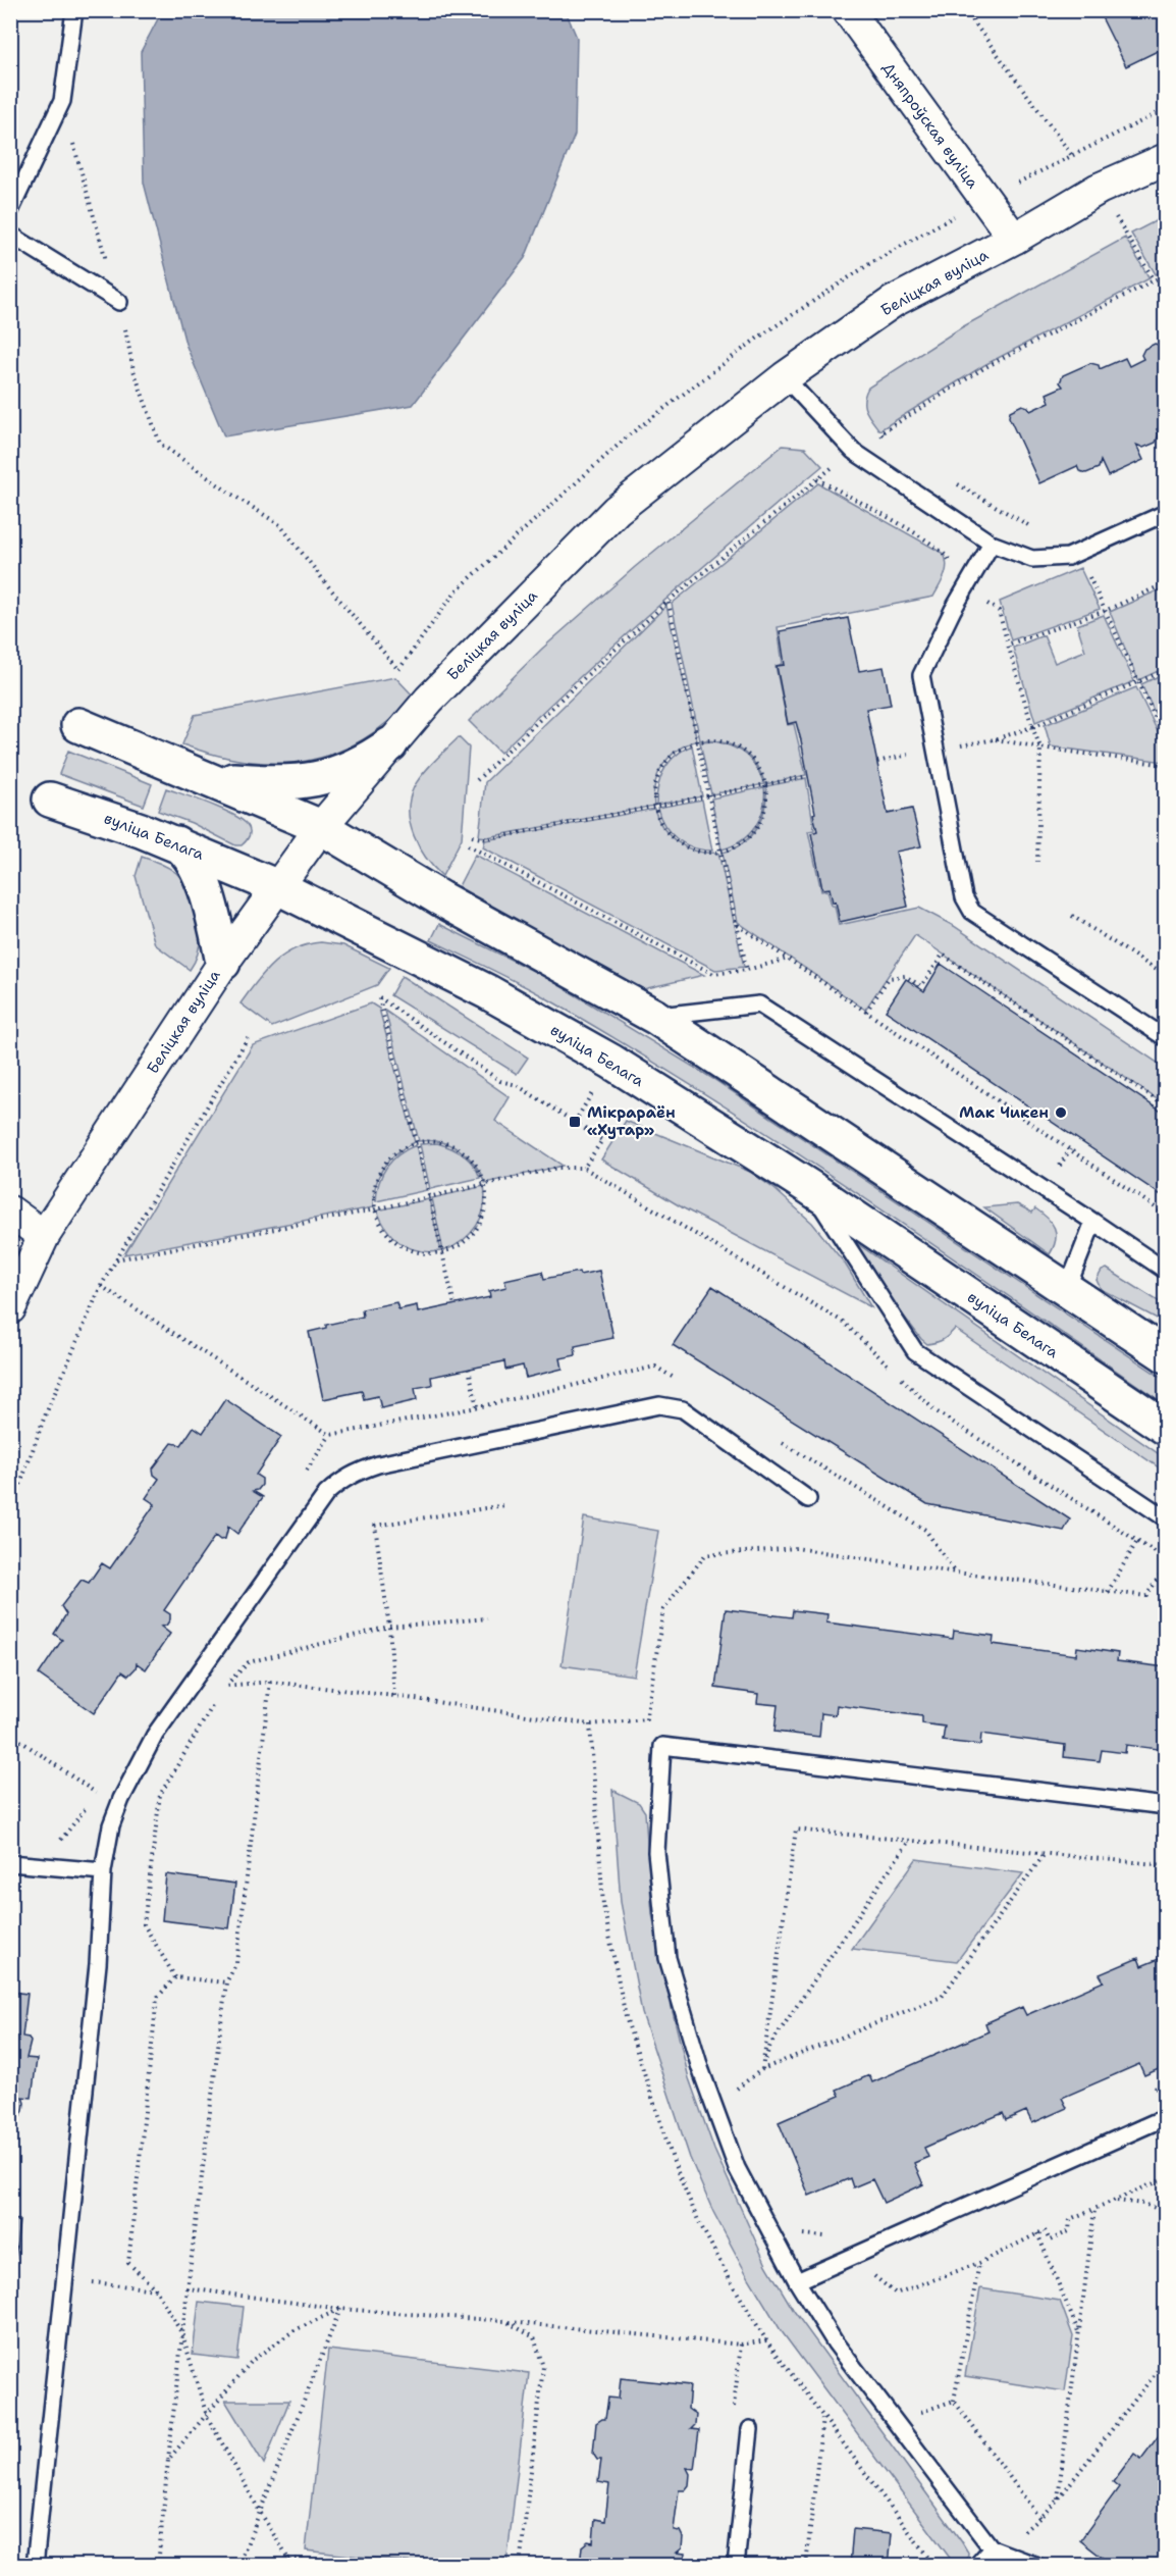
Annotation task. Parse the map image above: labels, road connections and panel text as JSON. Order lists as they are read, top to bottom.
{
  "streets": {
    "street": ["Дняпроўская вуліца", "Беліцкая вуліца", "вуліца Белага"]
  },
  "crossings": [
    ["Дняпроўская вуліца", "Беліцкая вуліца"],
    ["Беліцкая вуліца", "вуліца Белага"]
  ],
  "places": {
    "other": ["Мак Чикен"],
    "transit": ["Мікрараён «Хутар»"]
  }
}
